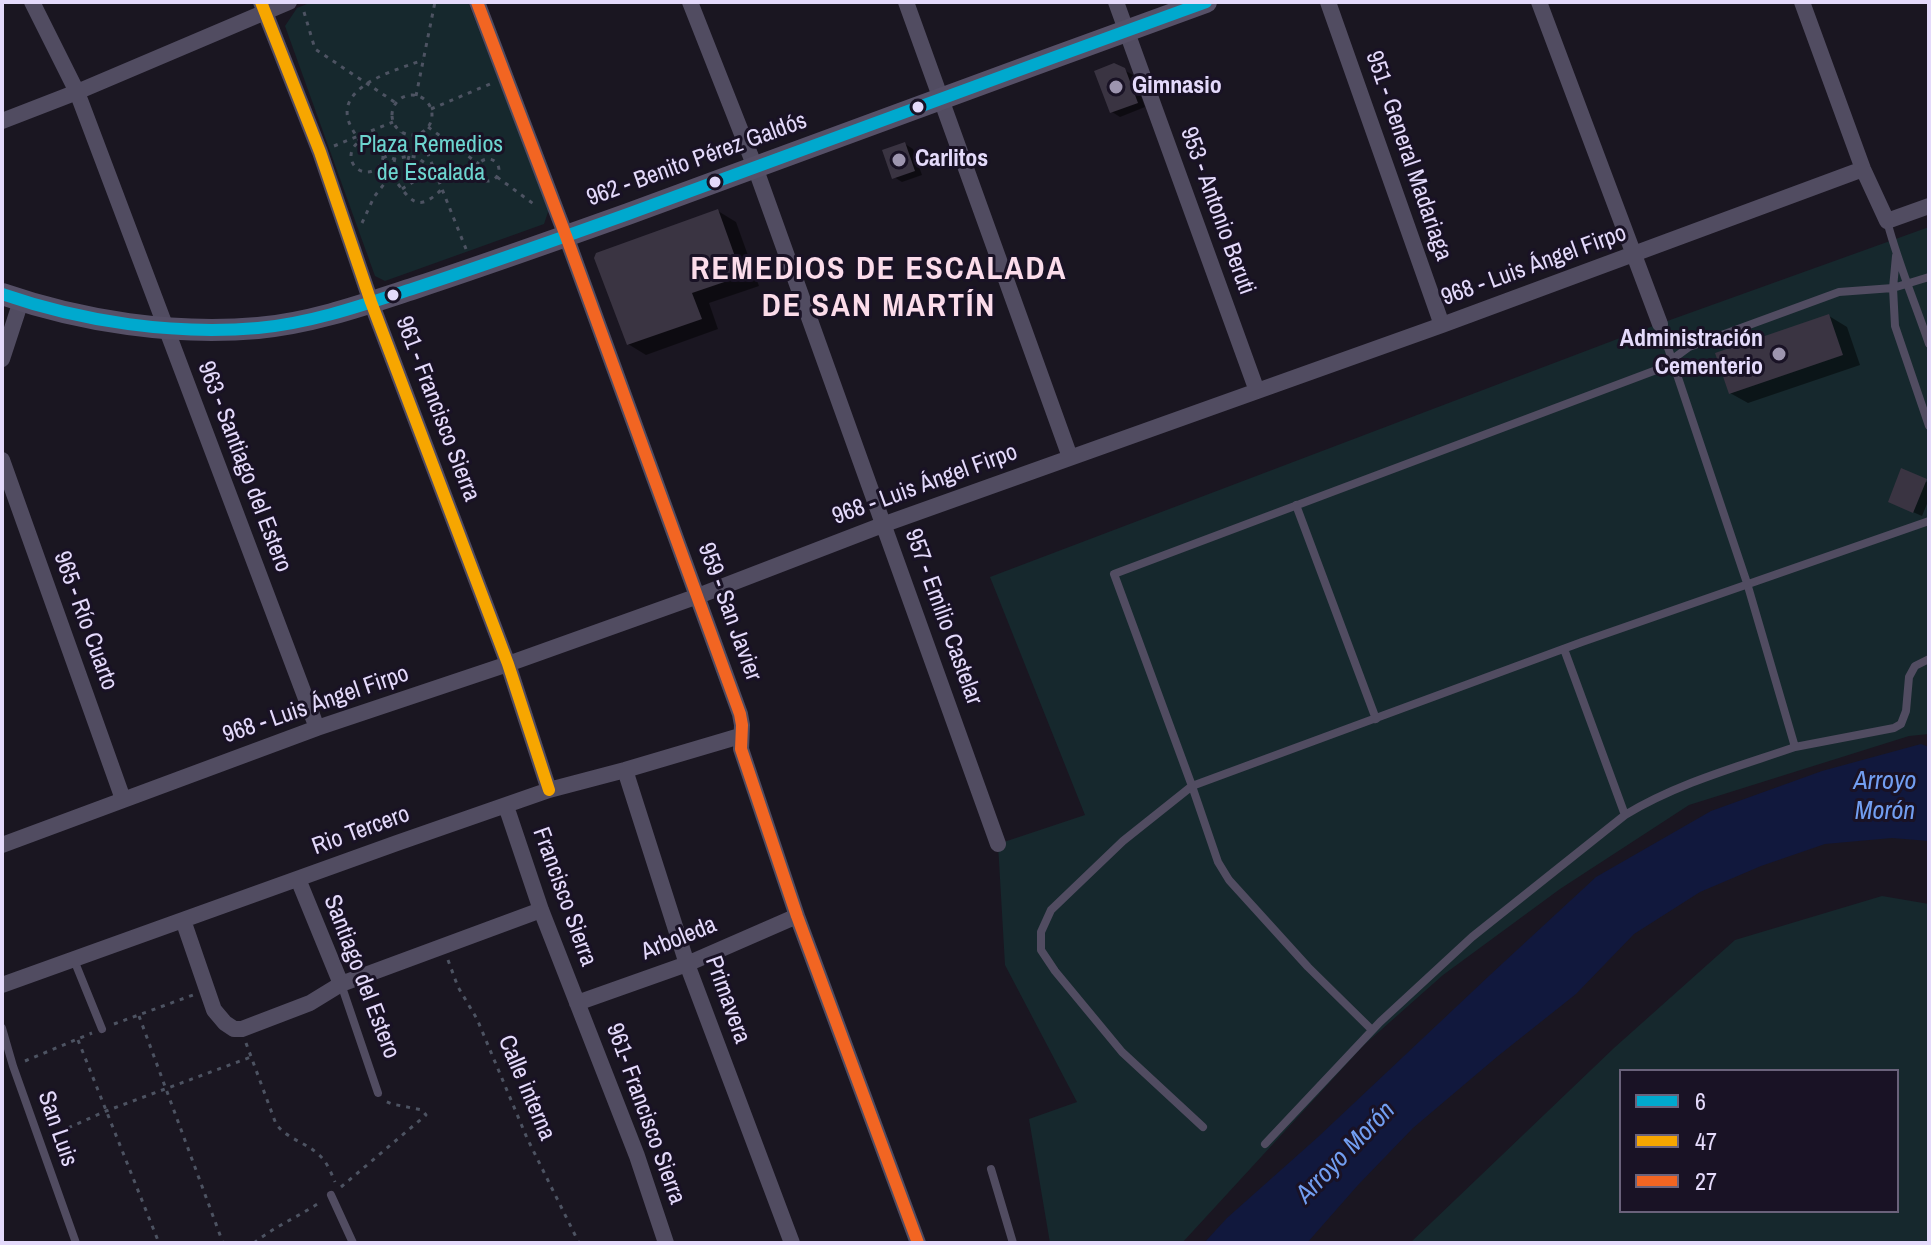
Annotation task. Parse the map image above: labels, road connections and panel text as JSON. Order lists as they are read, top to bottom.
{
  "streets": {
    "main road": ["962 - Benito Pérez Galdós"],
    "street": [
      "951 - General Madariaga",
      "953 - Antonio Beruti",
      "968 - Luis Ángel Firpo",
      "961 - Francisco Sierra",
      "963 - Santiago del Estero",
      "959 - San Javier",
      "957 - Emilio Castelar",
      "965 - Río Cuarto",
      "Rio Tercero",
      "Francisco Sierra",
      "Arboleda",
      "Santiago del Estero",
      "Primavera",
      "961- Francisco Sierra"
    ],
    "lane": ["San Luis"],
    "path": ["Calle interna"]
  },
  "crossings": [
    ["951 - General Madariaga", "968 - Luis Ángel Firpo"],
    ["962 - Benito Pérez Galdós", "953 - Antonio Beruti"],
    ["962 - Benito Pérez Galdós", "961 - Francisco Sierra"],
    ["962 - Benito Pérez Galdós", "963 - Santiago del Estero"],
    ["962 - Benito Pérez Galdós", "959 - San Javier"],
    ["962 - Benito Pérez Galdós", "957 - Emilio Castelar"],
    ["953 - Antonio Beruti", "968 - Luis Ángel Firpo"],
    ["968 - Luis Ángel Firpo", "961 - Francisco Sierra"],
    ["968 - Luis Ángel Firpo", "963 - Santiago del Estero"],
    ["968 - Luis Ángel Firpo", "959 - San Javier"],
    ["968 - Luis Ángel Firpo", "957 - Emilio Castelar"],
    ["968 - Luis Ángel Firpo", "965 - Río Cuarto"],
    ["961 - Francisco Sierra", "Rio Tercero"],
    ["959 - San Javier", "Rio Tercero"],
    ["959 - San Javier", "Arboleda"],
    ["Rio Tercero", "Francisco Sierra"],
    ["Rio Tercero", "Santiago del Estero"],
    ["Rio Tercero", "Primavera"],
    ["Francisco Sierra", "Arboleda"],
    ["Francisco Sierra", "961- Francisco Sierra"],
    ["Arboleda", "Primavera"],
    ["Arboleda", "961- Francisco Sierra"]
  ],
  "districts": ["REMEDIOS DE ESCALADA DE SAN MARTÍN"],
  "water": ["Arroyo Morón"],
  "parks": ["Plaza Remedios de Escalada"],
  "places": ["Gimnasio", "Carlitos", "Administración Cementerio"],
  "lines": ["transit line 6", "transit line 47", "transit line 27"],
  "legend": ["6", "47", "27"]
}
